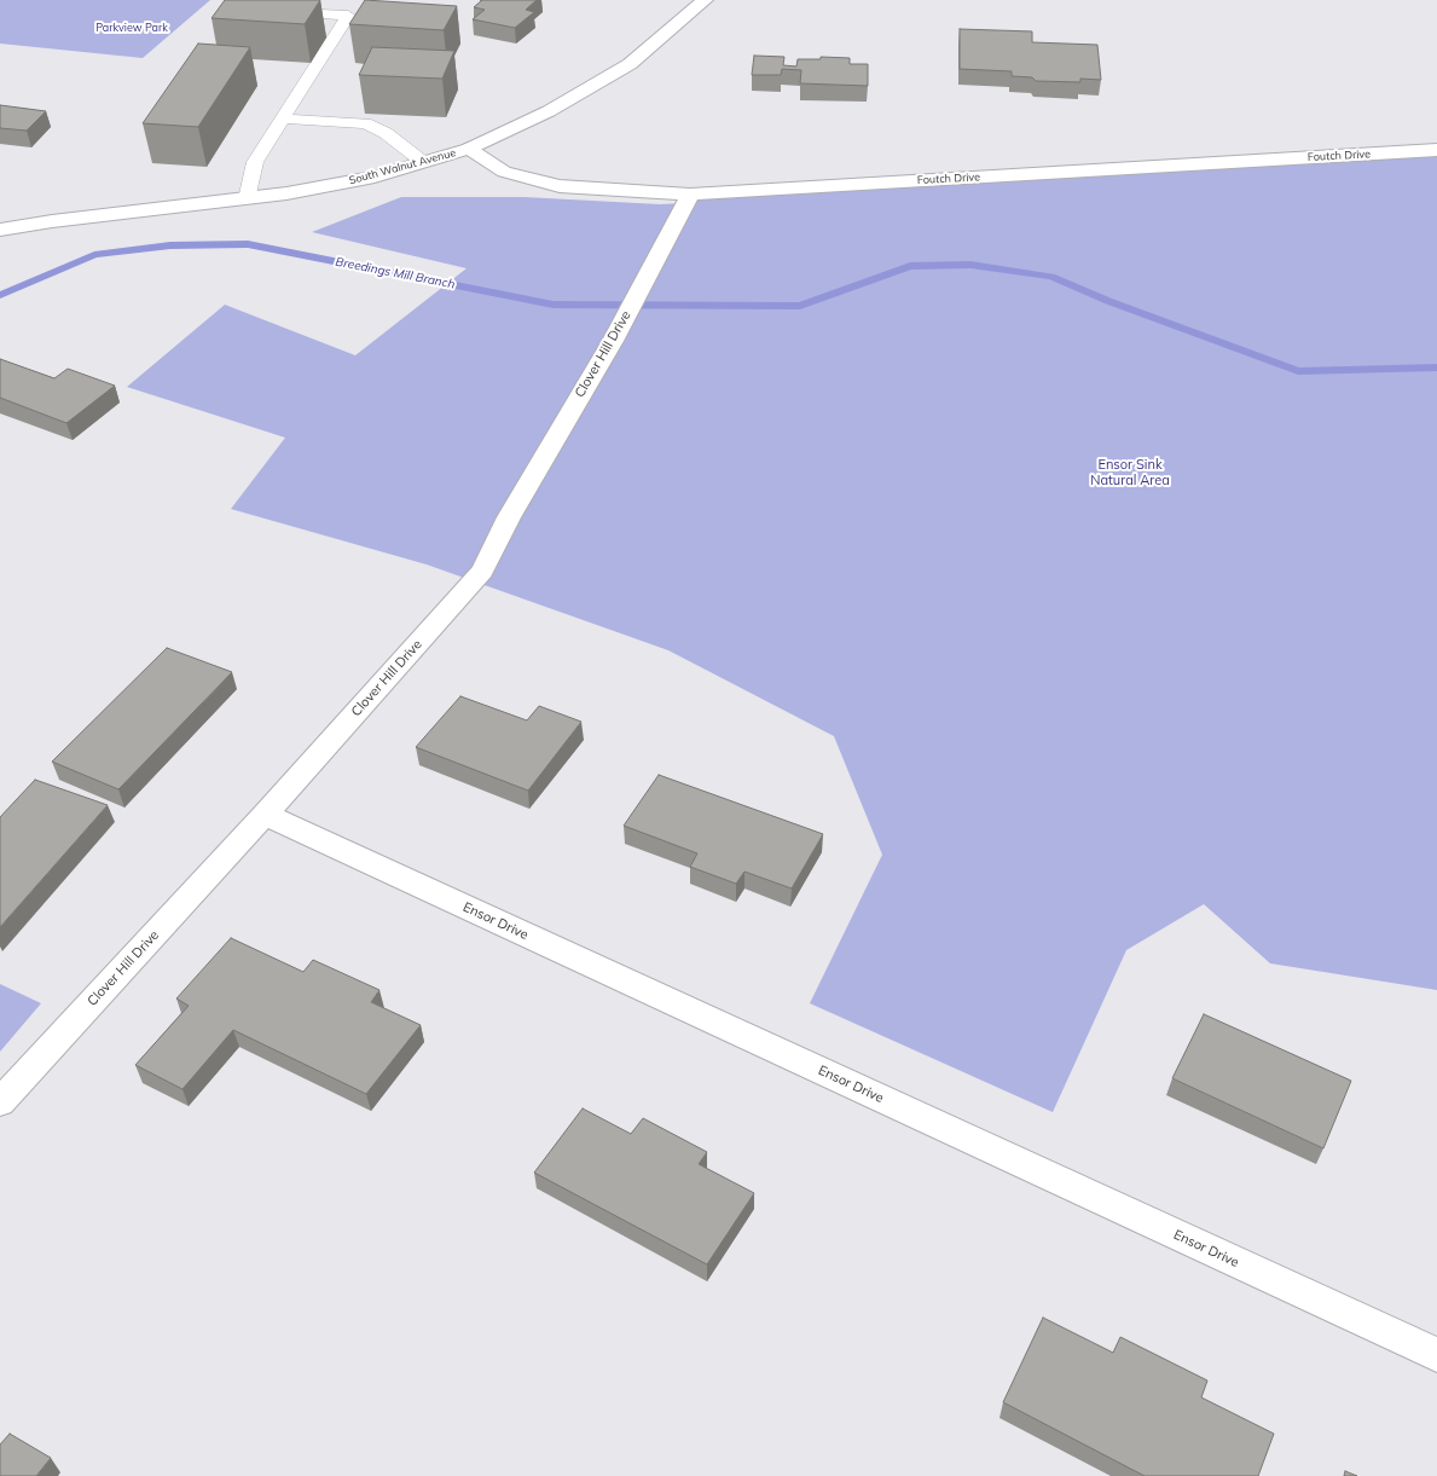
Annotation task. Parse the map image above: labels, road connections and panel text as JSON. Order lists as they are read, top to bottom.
{
  "streets": {
    "street": [
      "Foutch Drive",
      "South Walnut Avenue",
      "Clover Hill Drive",
      "Ensor Drive"
    ]
  },
  "crossings": [
    ["Foutch Drive", "South Walnut Avenue"],
    ["Foutch Drive", "Clover Hill Drive"],
    ["Clover Hill Drive", "Ensor Drive"]
  ],
  "water": ["Breedings Mill Branch"],
  "parks": ["Parkview Park", "Ensor Sink Natural Area"]
}
